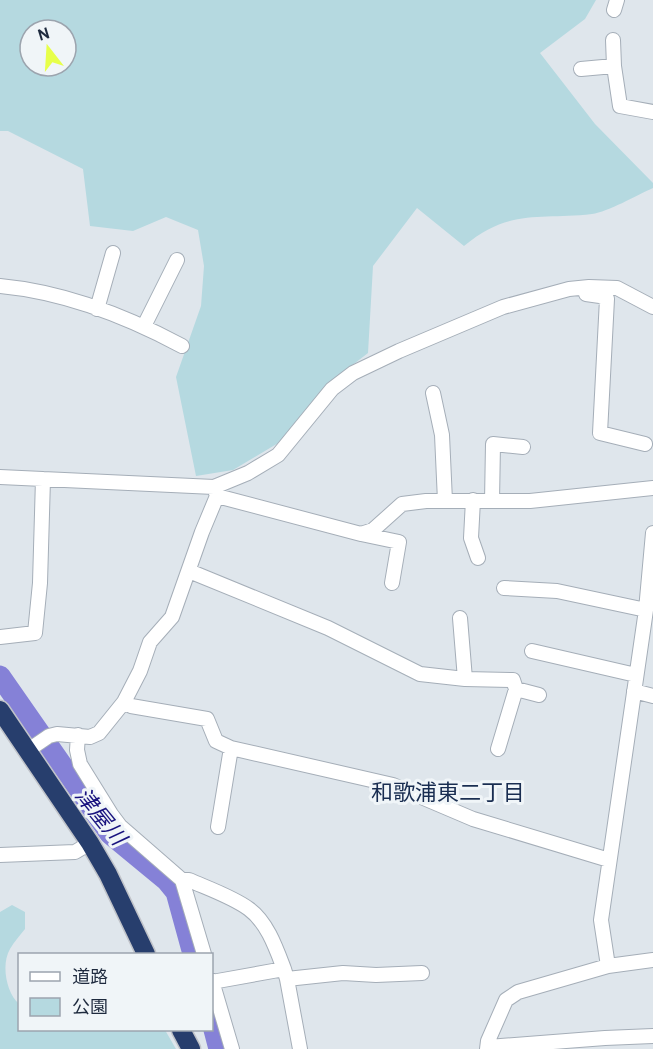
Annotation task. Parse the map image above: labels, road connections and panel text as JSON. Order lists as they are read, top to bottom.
{
  "districts": ["和歌浦東二丁目"],
  "water": ["津屋川"],
  "legend": ["道路", "公園"],
  "north": "top"
}
